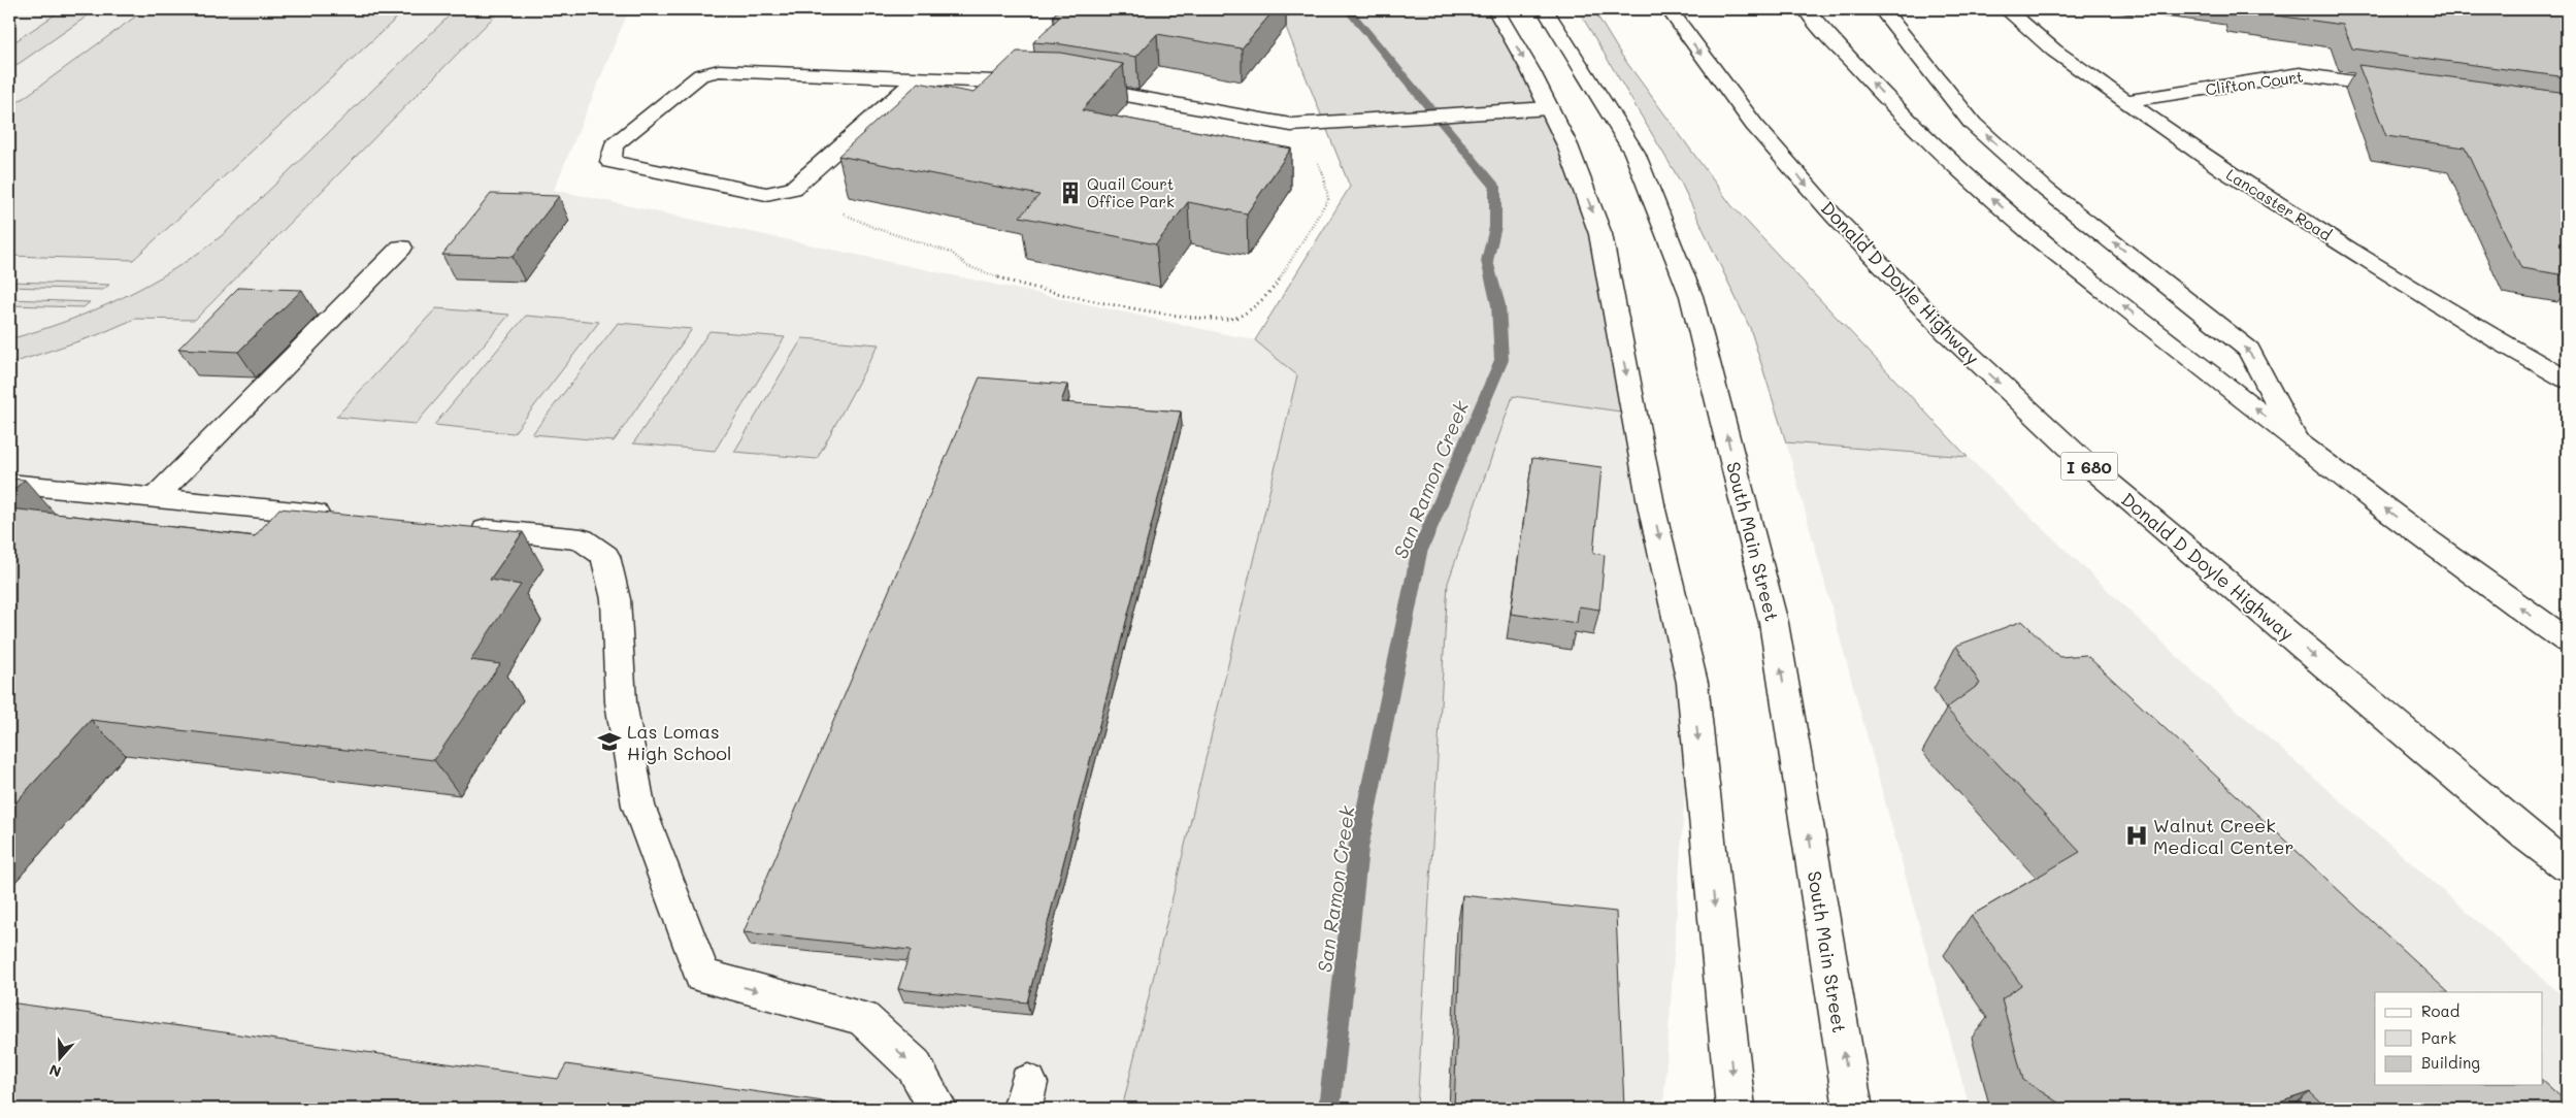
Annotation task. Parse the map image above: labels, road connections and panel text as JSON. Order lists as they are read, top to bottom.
{
  "streets": {
    "main road": [
      "Clifton Court",
      "Lancaster Road",
      "Donald D Doyle Highway",
      "I 680",
      "South Main Street"
    ]
  },
  "crossings": [
    ["Clifton Court", "Lancaster Road"]
  ],
  "water": ["San Ramon Creek"],
  "places": {
    "building": ["Quail Court Office Park"],
    "school or university": ["Las Lomas High School"],
    "hospital": ["Walnut Creek Medical Center"]
  },
  "legend": ["Road", "Park", "Building"],
  "north": "bottom"
}
